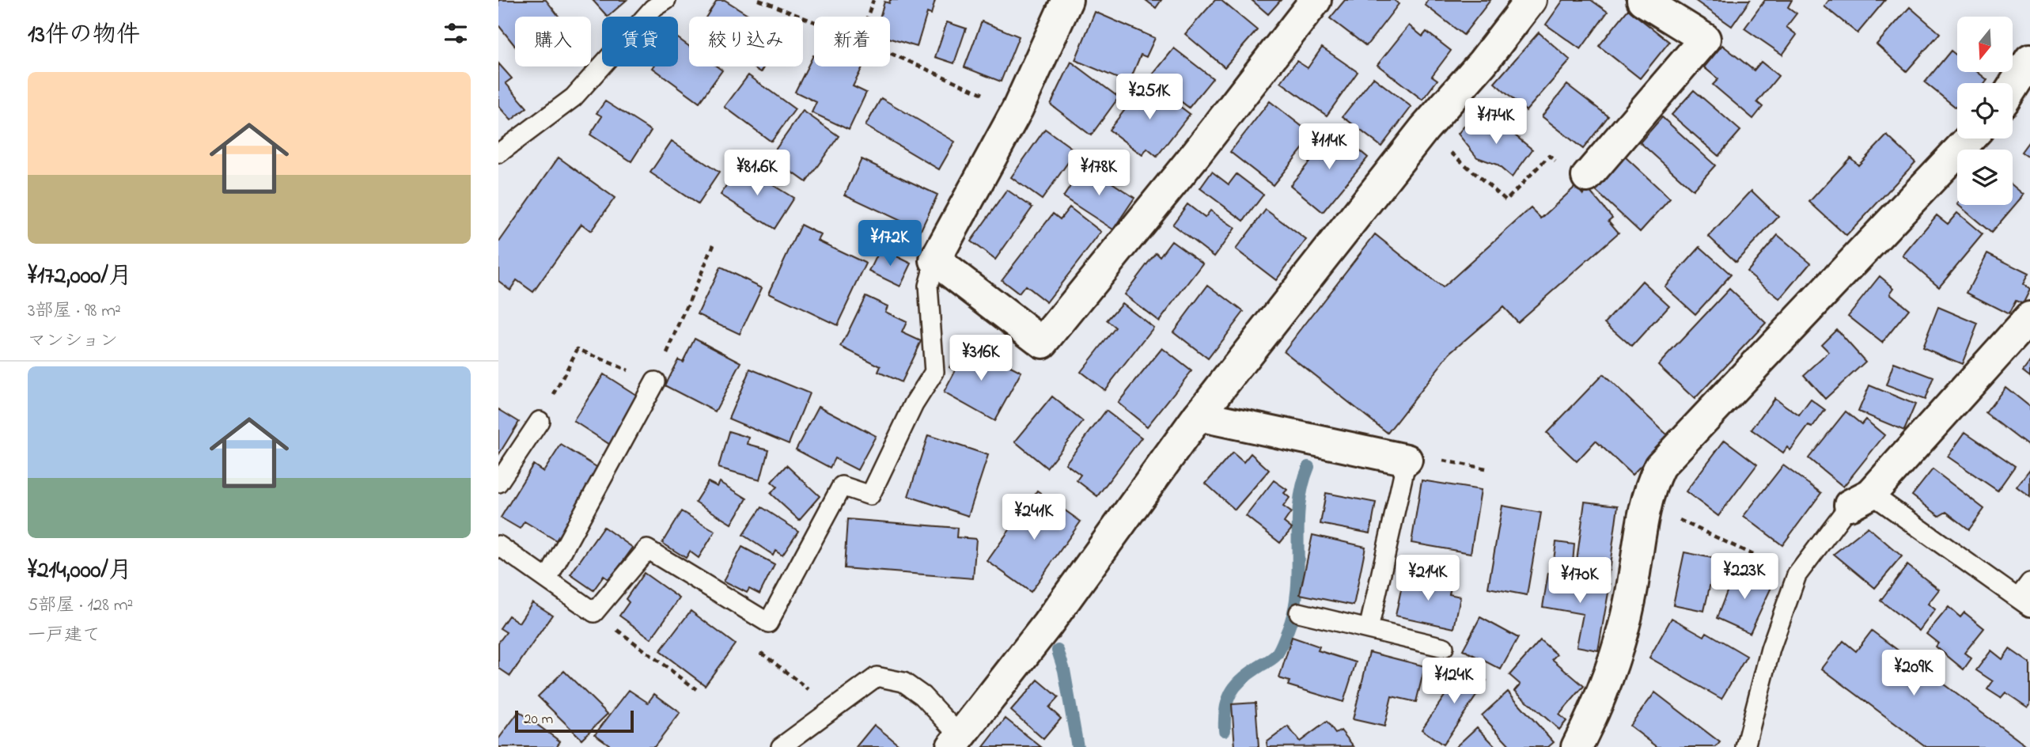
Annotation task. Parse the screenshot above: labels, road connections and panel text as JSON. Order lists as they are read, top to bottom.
{
  "scale_bar": "20 m",
  "north": "bottom",
  "page": {
    "heading": "13件の物件",
    "chip": [
      "購入",
      "賃貸",
      "絞り込み",
      "新着"
    ],
    "list": [
      {
        "name": "¥172,000/月",
        "note": "3部屋 · 98 m² · マンション"
      },
      {
        "name": "¥214,000/月",
        "note": "5部屋 · 128 m² · 一戸建て"
      }
    ],
    "price": [
      "¥251K",
      "¥174K",
      "¥114K",
      "¥81.6K",
      "¥178K",
      "¥172K",
      "¥316K",
      "¥241K",
      "¥223K",
      "¥214K",
      "¥170K",
      "¥209K",
      "¥124K"
    ],
    "scale": "20 m"
  }
}
